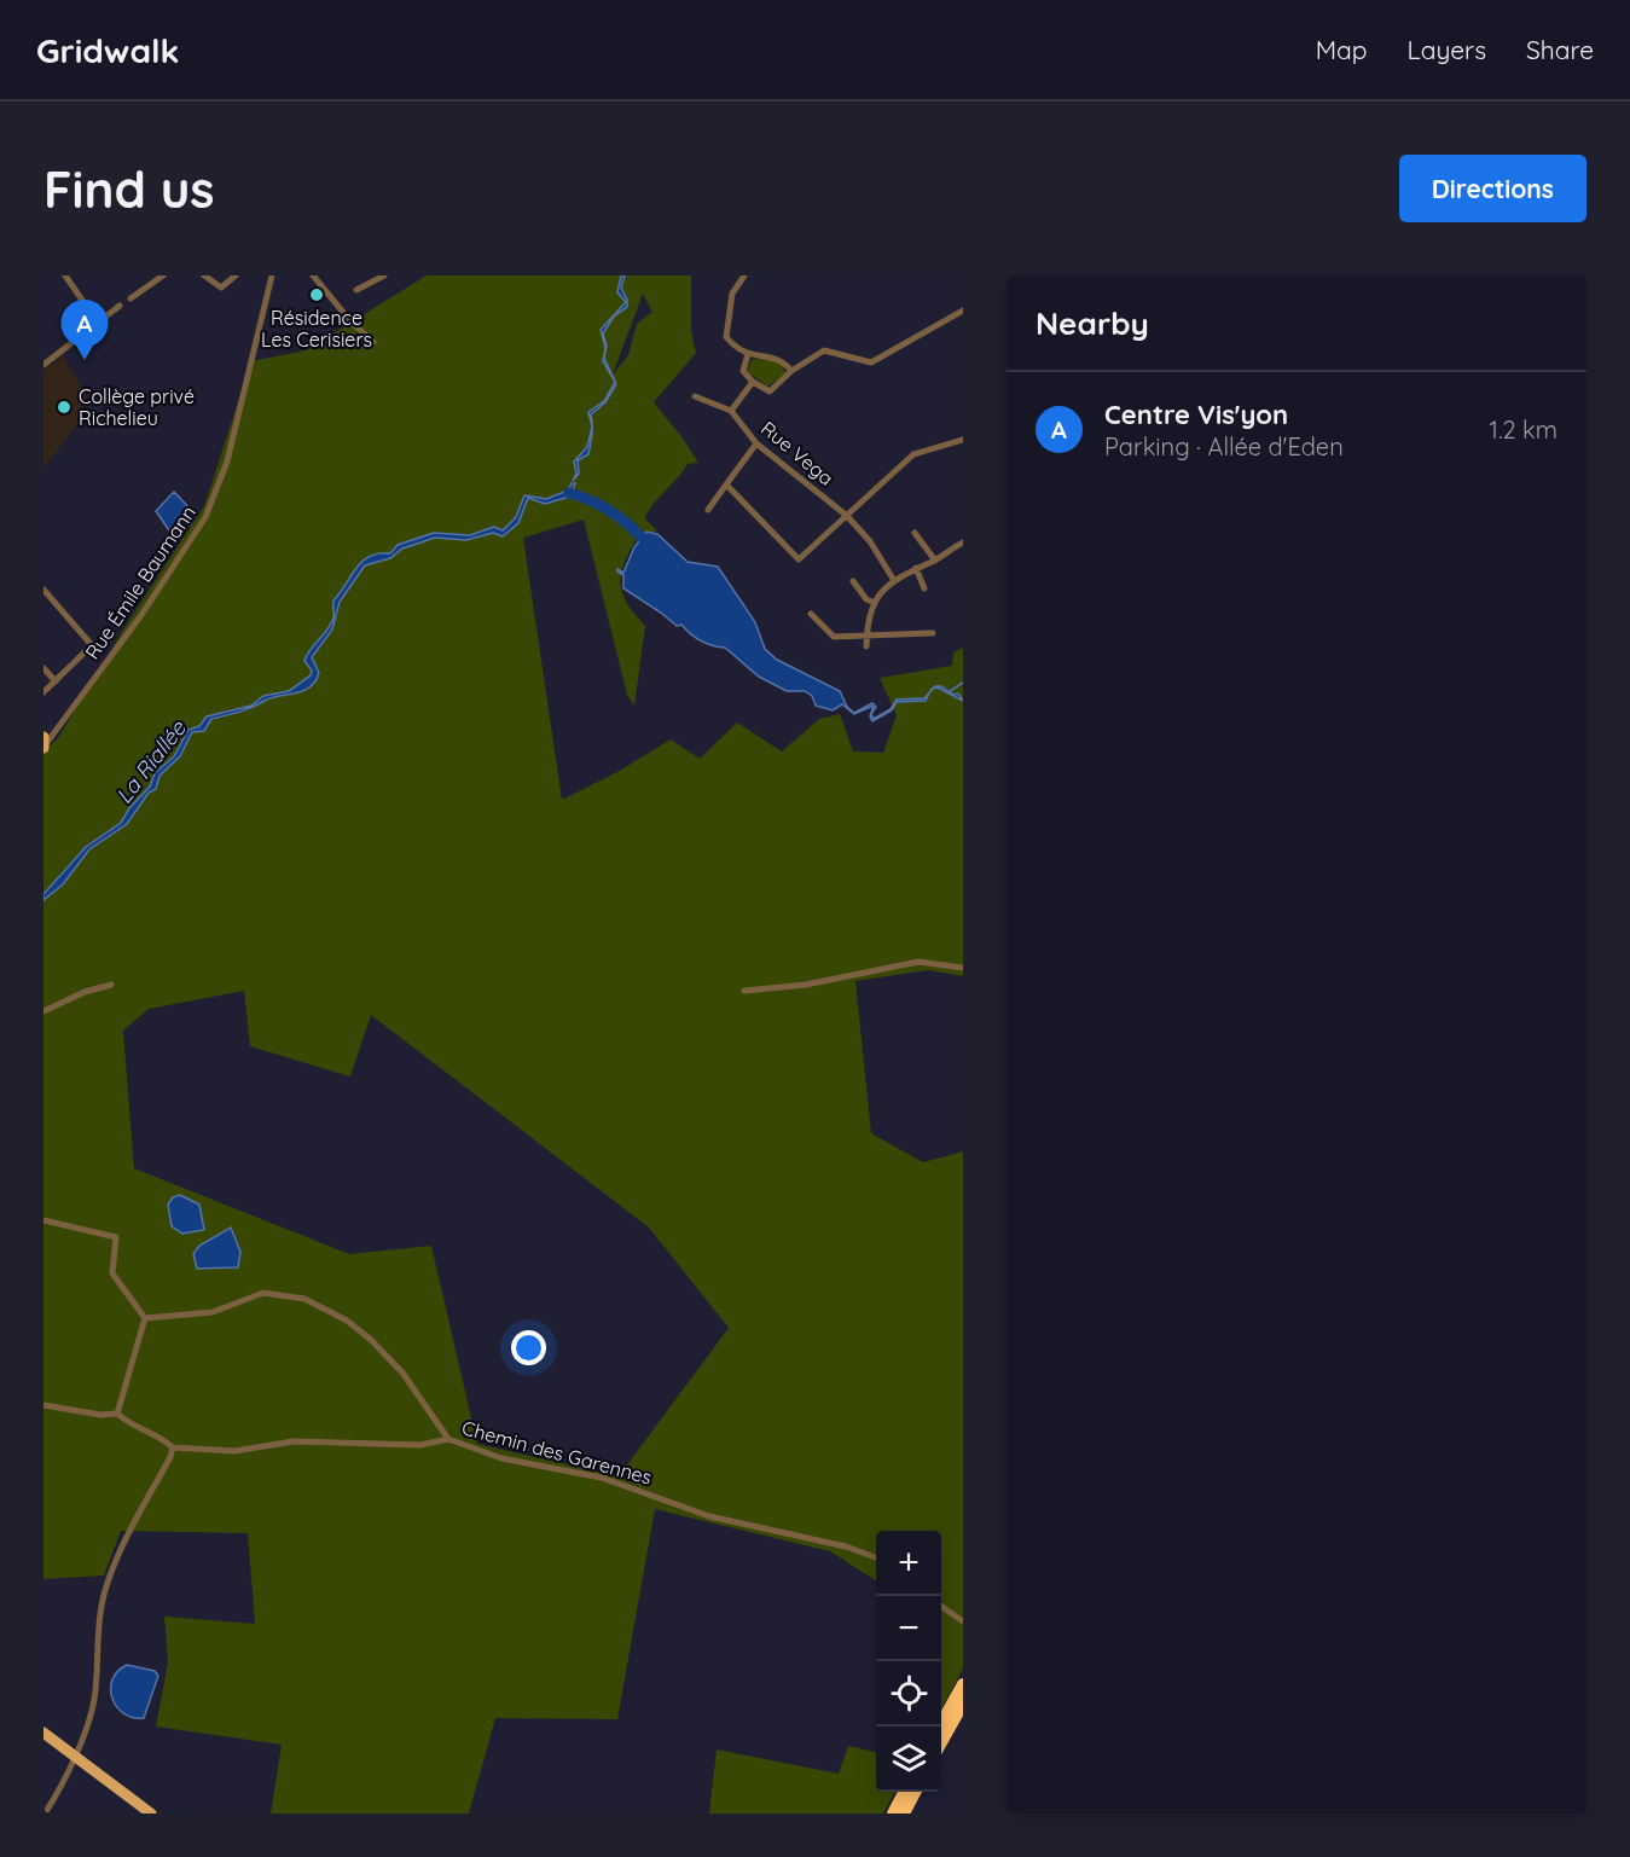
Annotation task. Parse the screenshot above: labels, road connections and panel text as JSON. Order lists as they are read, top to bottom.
{
  "streets": {
    "street": ["Rue Vega", "Rue Émile Baumann", "Chemin des Garennes"]
  },
  "water": ["La Riallée"],
  "places": ["Résidence Les Cerisiers", "Collège privé Richelieu"],
  "page": {
    "header": "Gridwalk",
    "nav": ["Map", "Layers", "Share"],
    "buttons": "Directions",
    "title": "Find us",
    "heading": "Nearby",
    "pins": "A",
    "list": [
      {
        "mark": "A",
        "name": "Centre Vis'yon",
        "note": "Parking · Allée d'Eden",
        "value": "1.2 km"
      }
    ],
    "map_buttons": ["+", "−"]
  }
}
